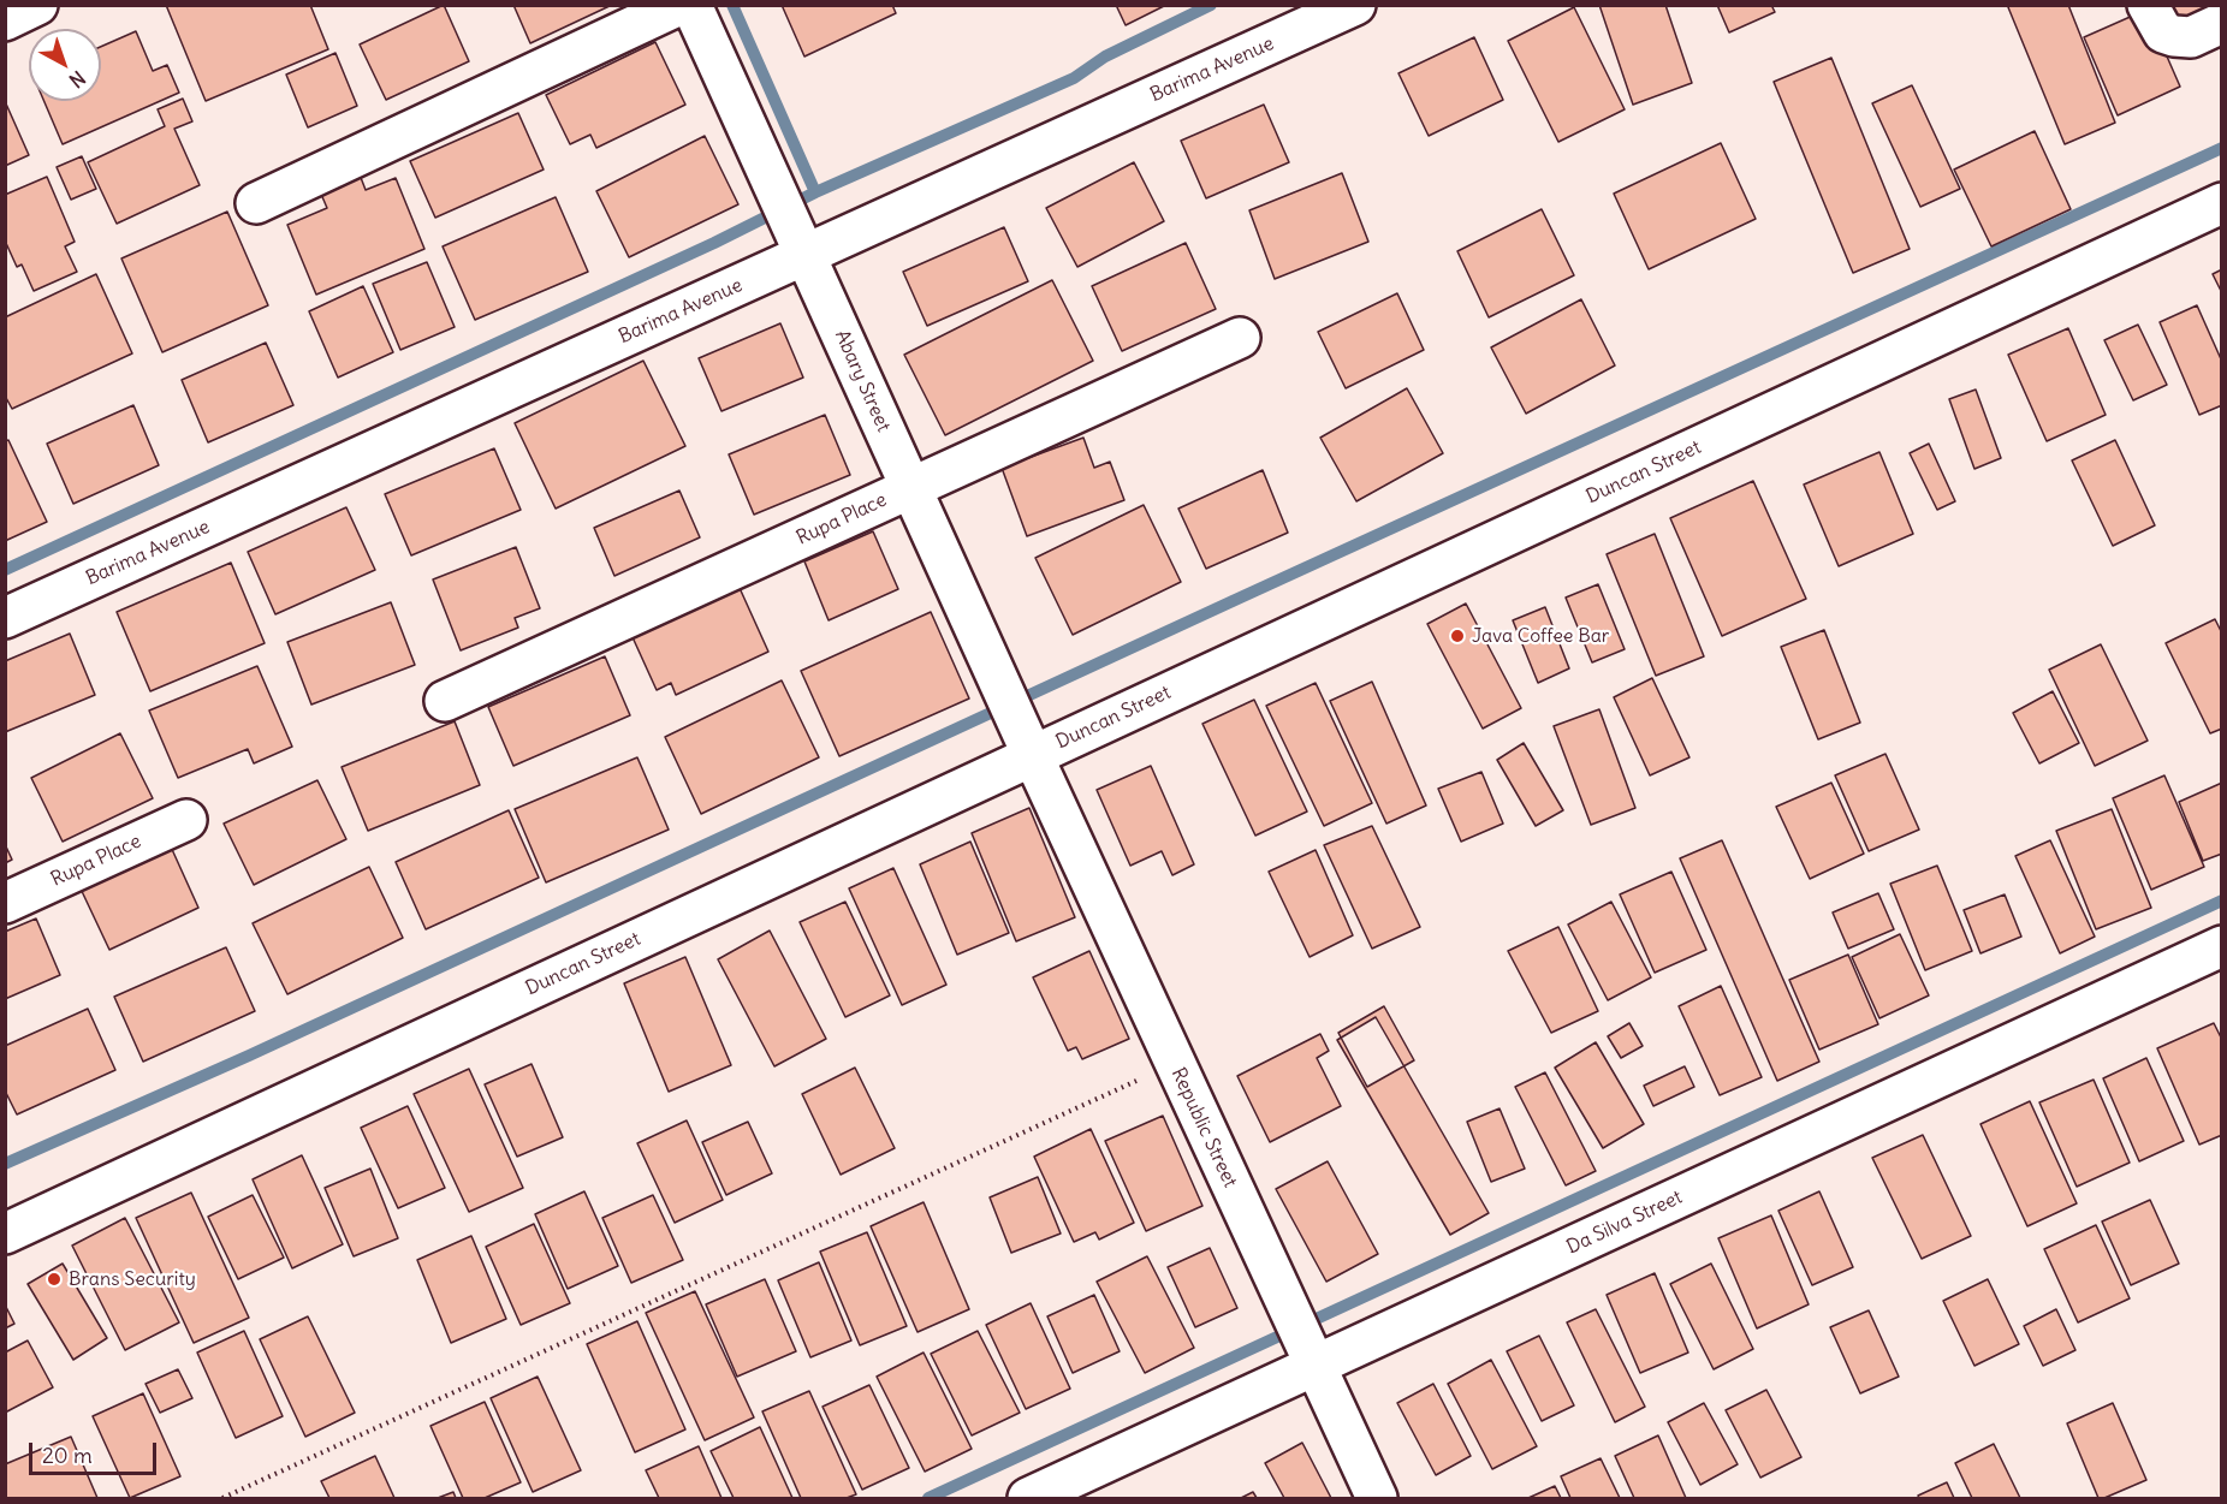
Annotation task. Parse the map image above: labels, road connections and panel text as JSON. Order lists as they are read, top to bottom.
{
  "streets": {
    "street": [
      "Barima Avenue",
      "Abary Street",
      "Duncan Street",
      "Rupa Place",
      "Republic Street",
      "Da Silva Street"
    ]
  },
  "crossings": [
    ["Barima Avenue", "Abary Street"],
    ["Abary Street", "Duncan Street"],
    ["Abary Street", "Rupa Place"],
    ["Abary Street", "Republic Street"],
    ["Duncan Street", "Republic Street"],
    ["Republic Street", "Da Silva Street"]
  ],
  "places": ["Java Coffee Bar", "Brans Security"],
  "scale_bar": "20 m",
  "north": "bottom right"
}
